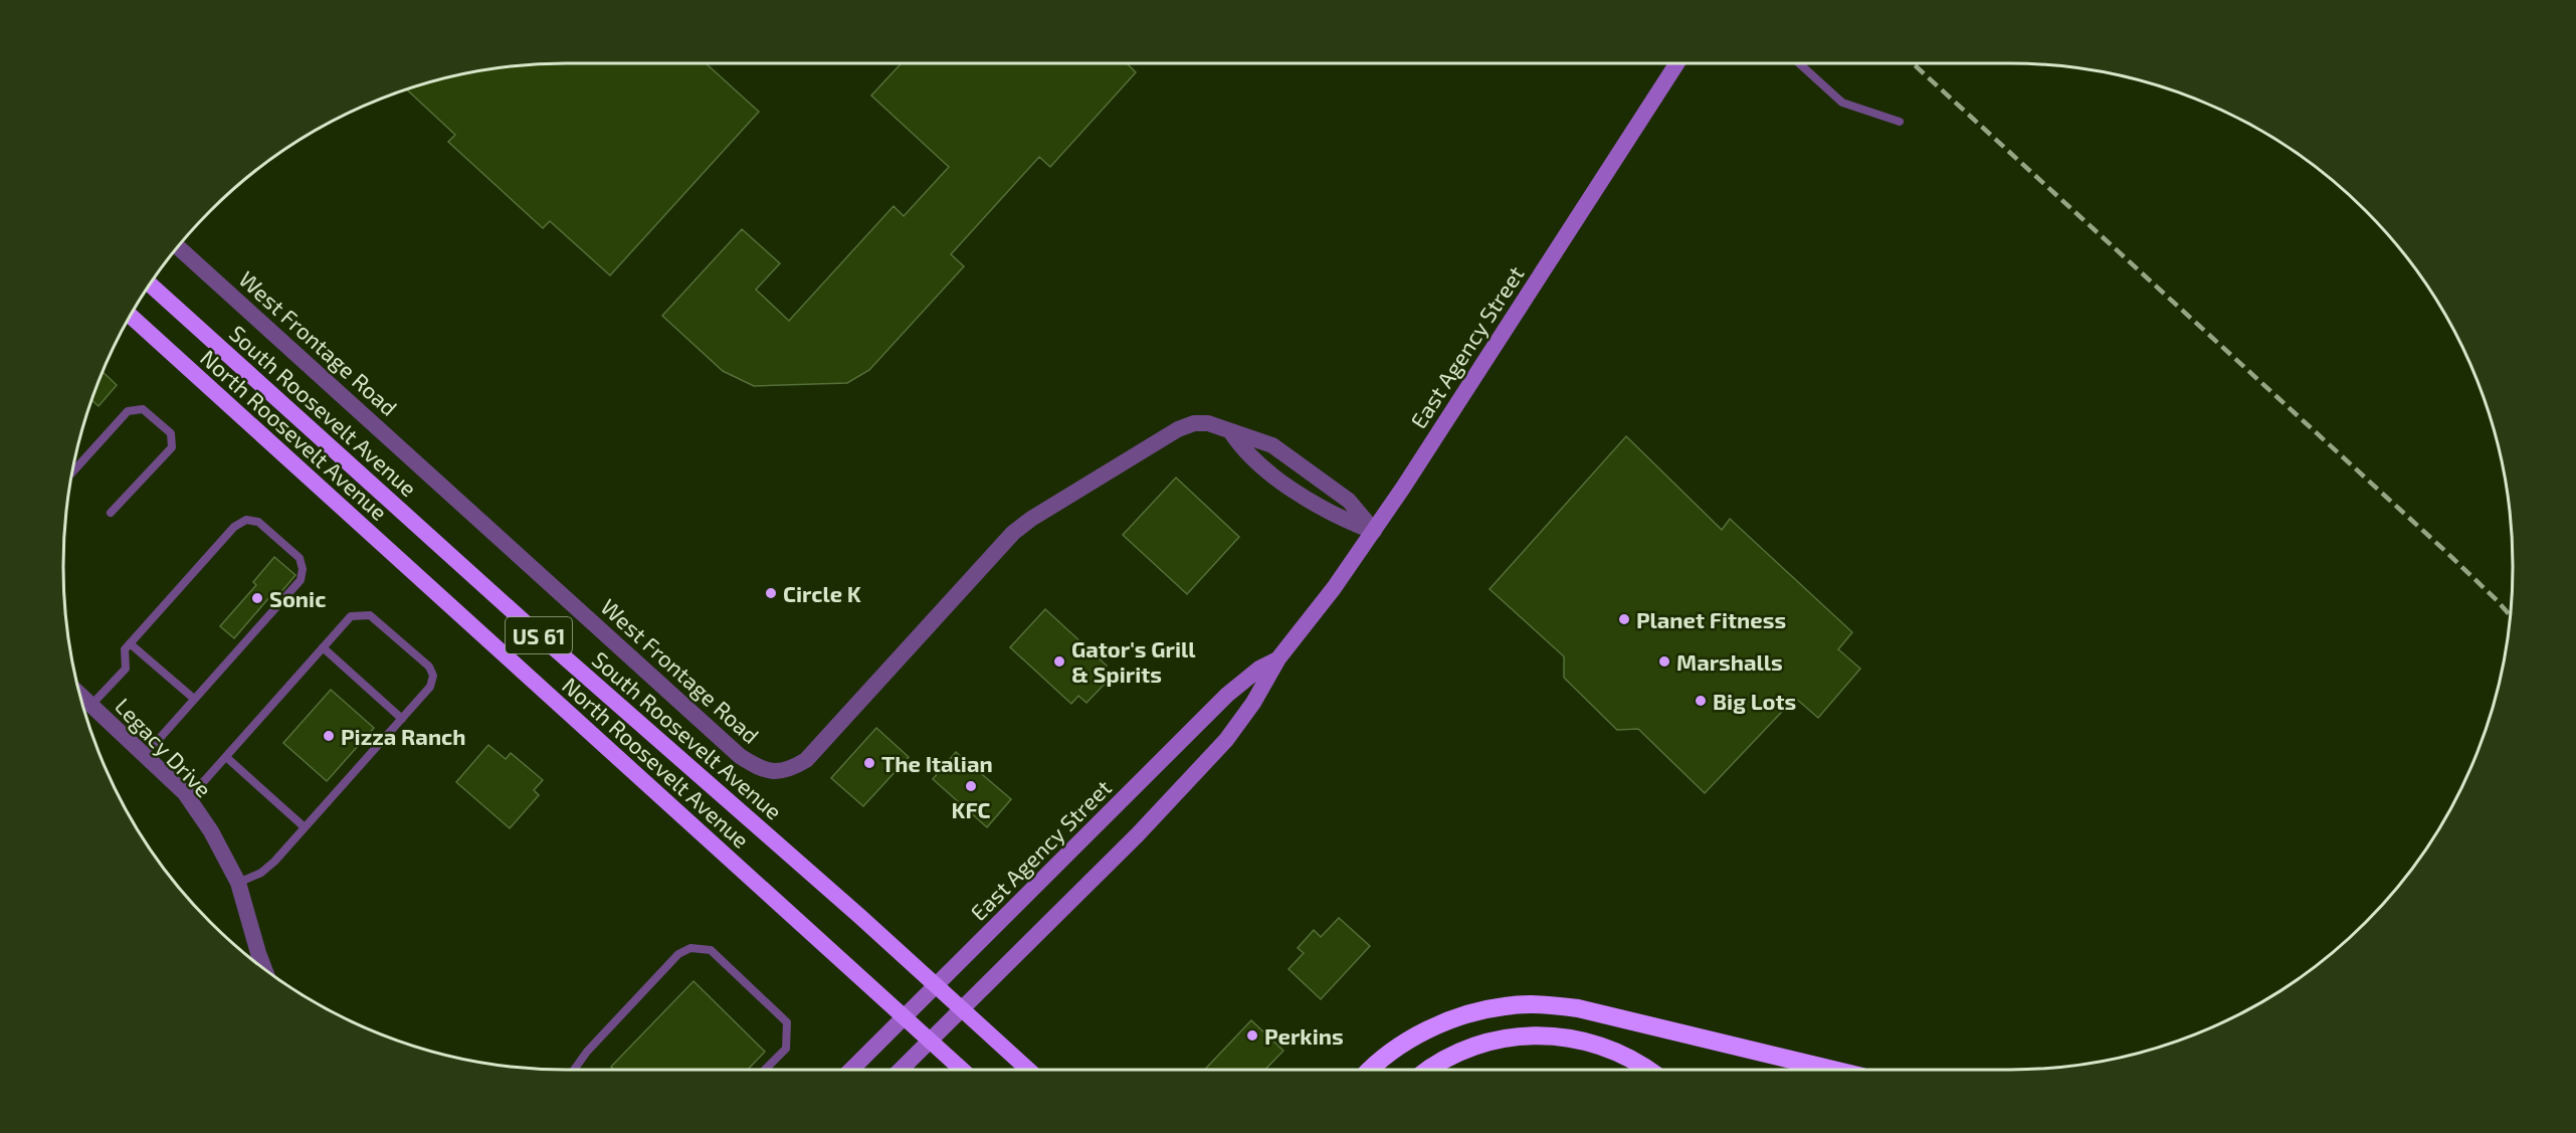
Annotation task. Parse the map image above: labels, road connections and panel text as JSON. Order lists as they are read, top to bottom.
{
  "streets": {
    "highway": ["South Roosevelt Avenue", "North Roosevelt Avenue", "US 61"],
    "main road": ["East Agency Street"],
    "street": ["West Frontage Road", "Legacy Drive"]
  },
  "crossings": [
    ["West Frontage Road", "East Agency Street"],
    ["East Agency Street", "South Roosevelt Avenue"],
    ["East Agency Street", "North Roosevelt Avenue"]
  ],
  "places": [
    "Circle K",
    "Sonic",
    "Planet Fitness",
    "Gator's Grill & Spirits",
    "Marshalls",
    "Big Lots",
    "Pizza Ranch",
    "The Italian",
    "KFC",
    "Perkins"
  ]
}
